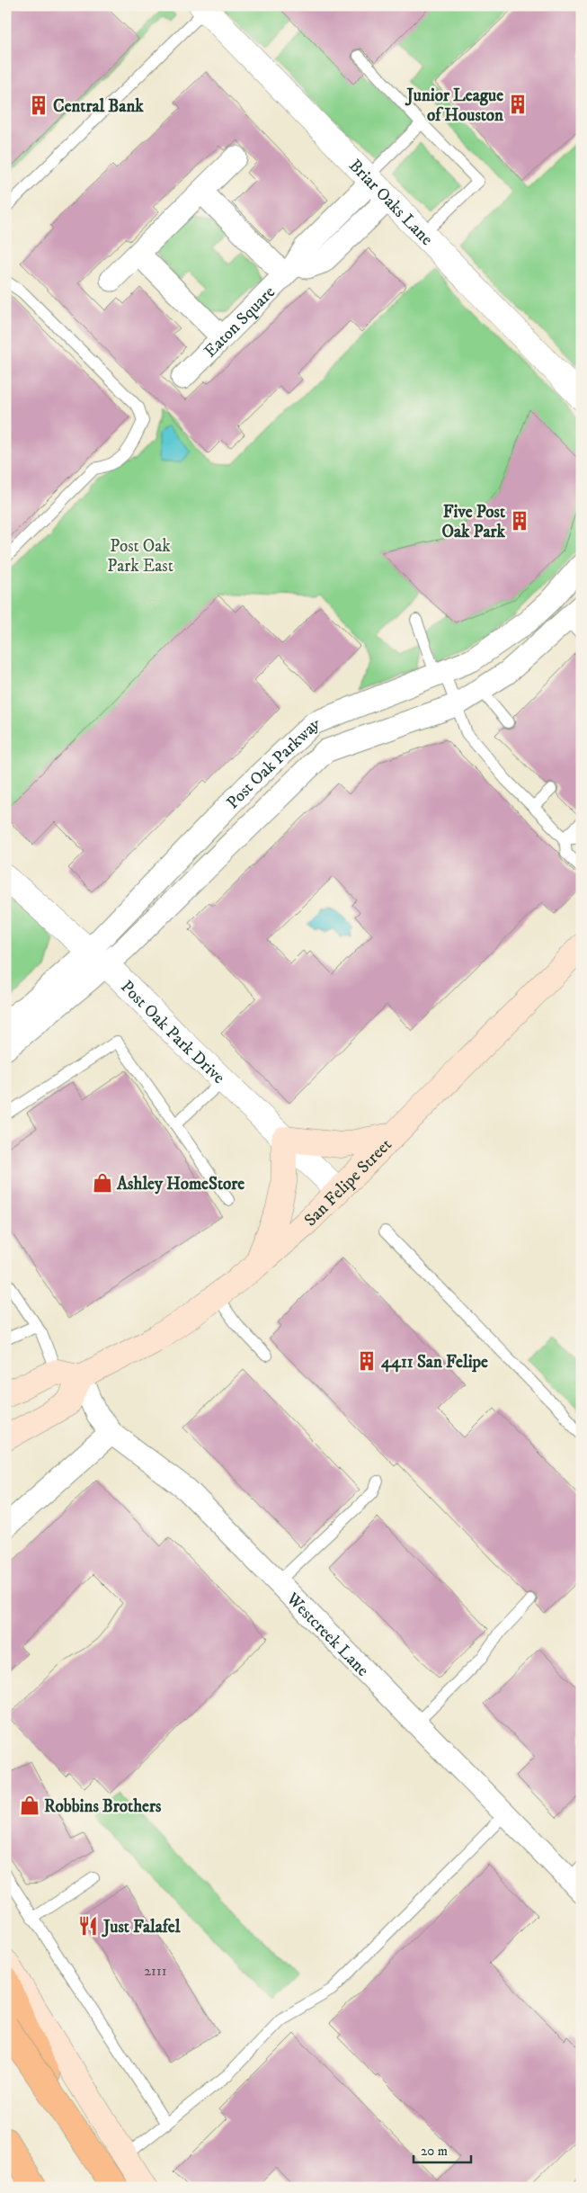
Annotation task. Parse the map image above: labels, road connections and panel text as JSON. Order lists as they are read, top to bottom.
{
  "streets": {
    "main road": ["San Felipe Street"],
    "street": [
      "Briar Oaks Lane",
      "Eaton Square",
      "Post Oak Parkway",
      "Post Oak Park Drive",
      "Westcreek Lane"
    ]
  },
  "crossings": [
    ["Briar Oaks Lane", "Eaton Square"],
    ["Post Oak Parkway", "Post Oak Park Drive"],
    ["Post Oak Park Drive", "San Felipe Street"],
    ["San Felipe Street", "Westcreek Lane"]
  ],
  "parks": ["Post Oak Park East"],
  "places": {
    "building": [
      "Junior League of Houston",
      "Central Bank",
      "Five Post Oak Park",
      "4411 San Felipe"
    ],
    "shop": ["Ashley HomeStore", "Robbins Brothers"],
    "restaurant": ["Just Falafel"]
  },
  "house_numbers": ["2111"],
  "scale_bar": "20 m"
}
